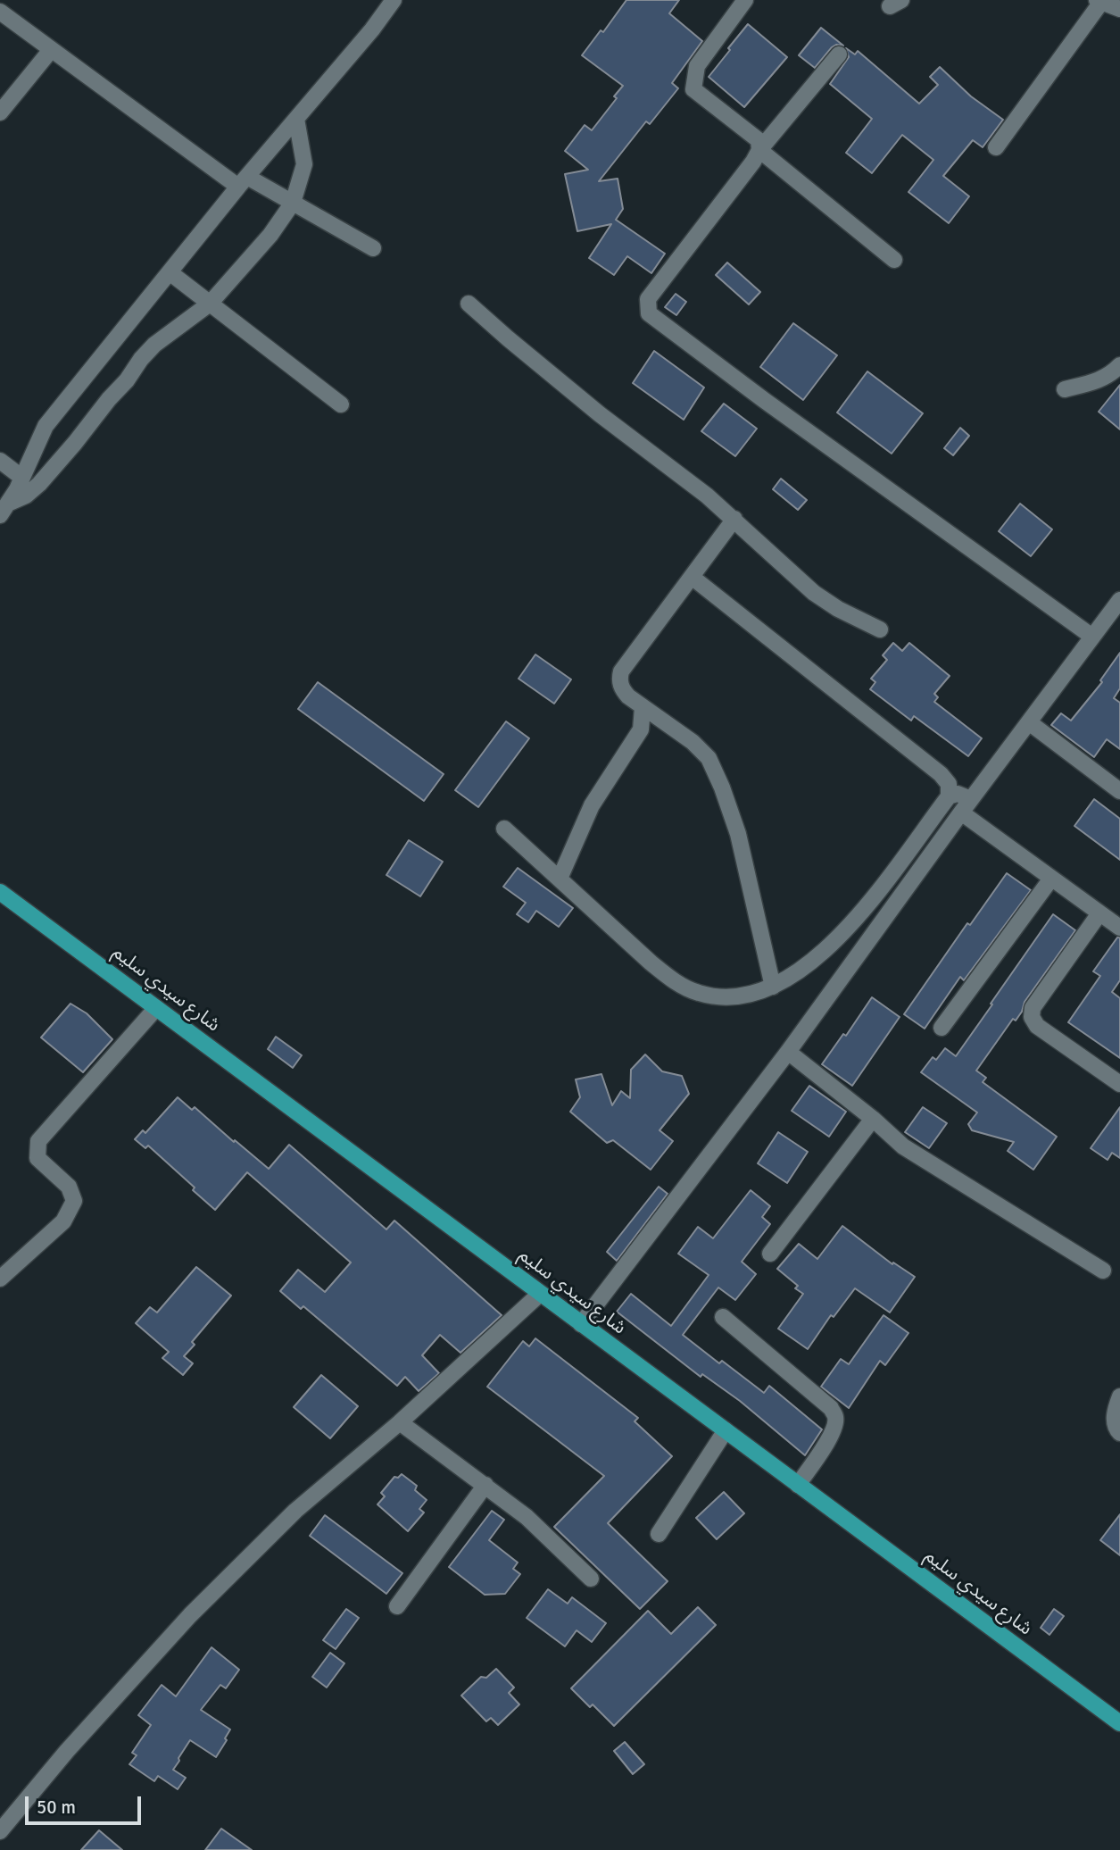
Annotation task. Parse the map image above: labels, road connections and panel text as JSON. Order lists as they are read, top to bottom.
{
  "streets": {
    "main road": ["شارع سيدي سليم"]
  },
  "scale_bar": "50 m"
}
